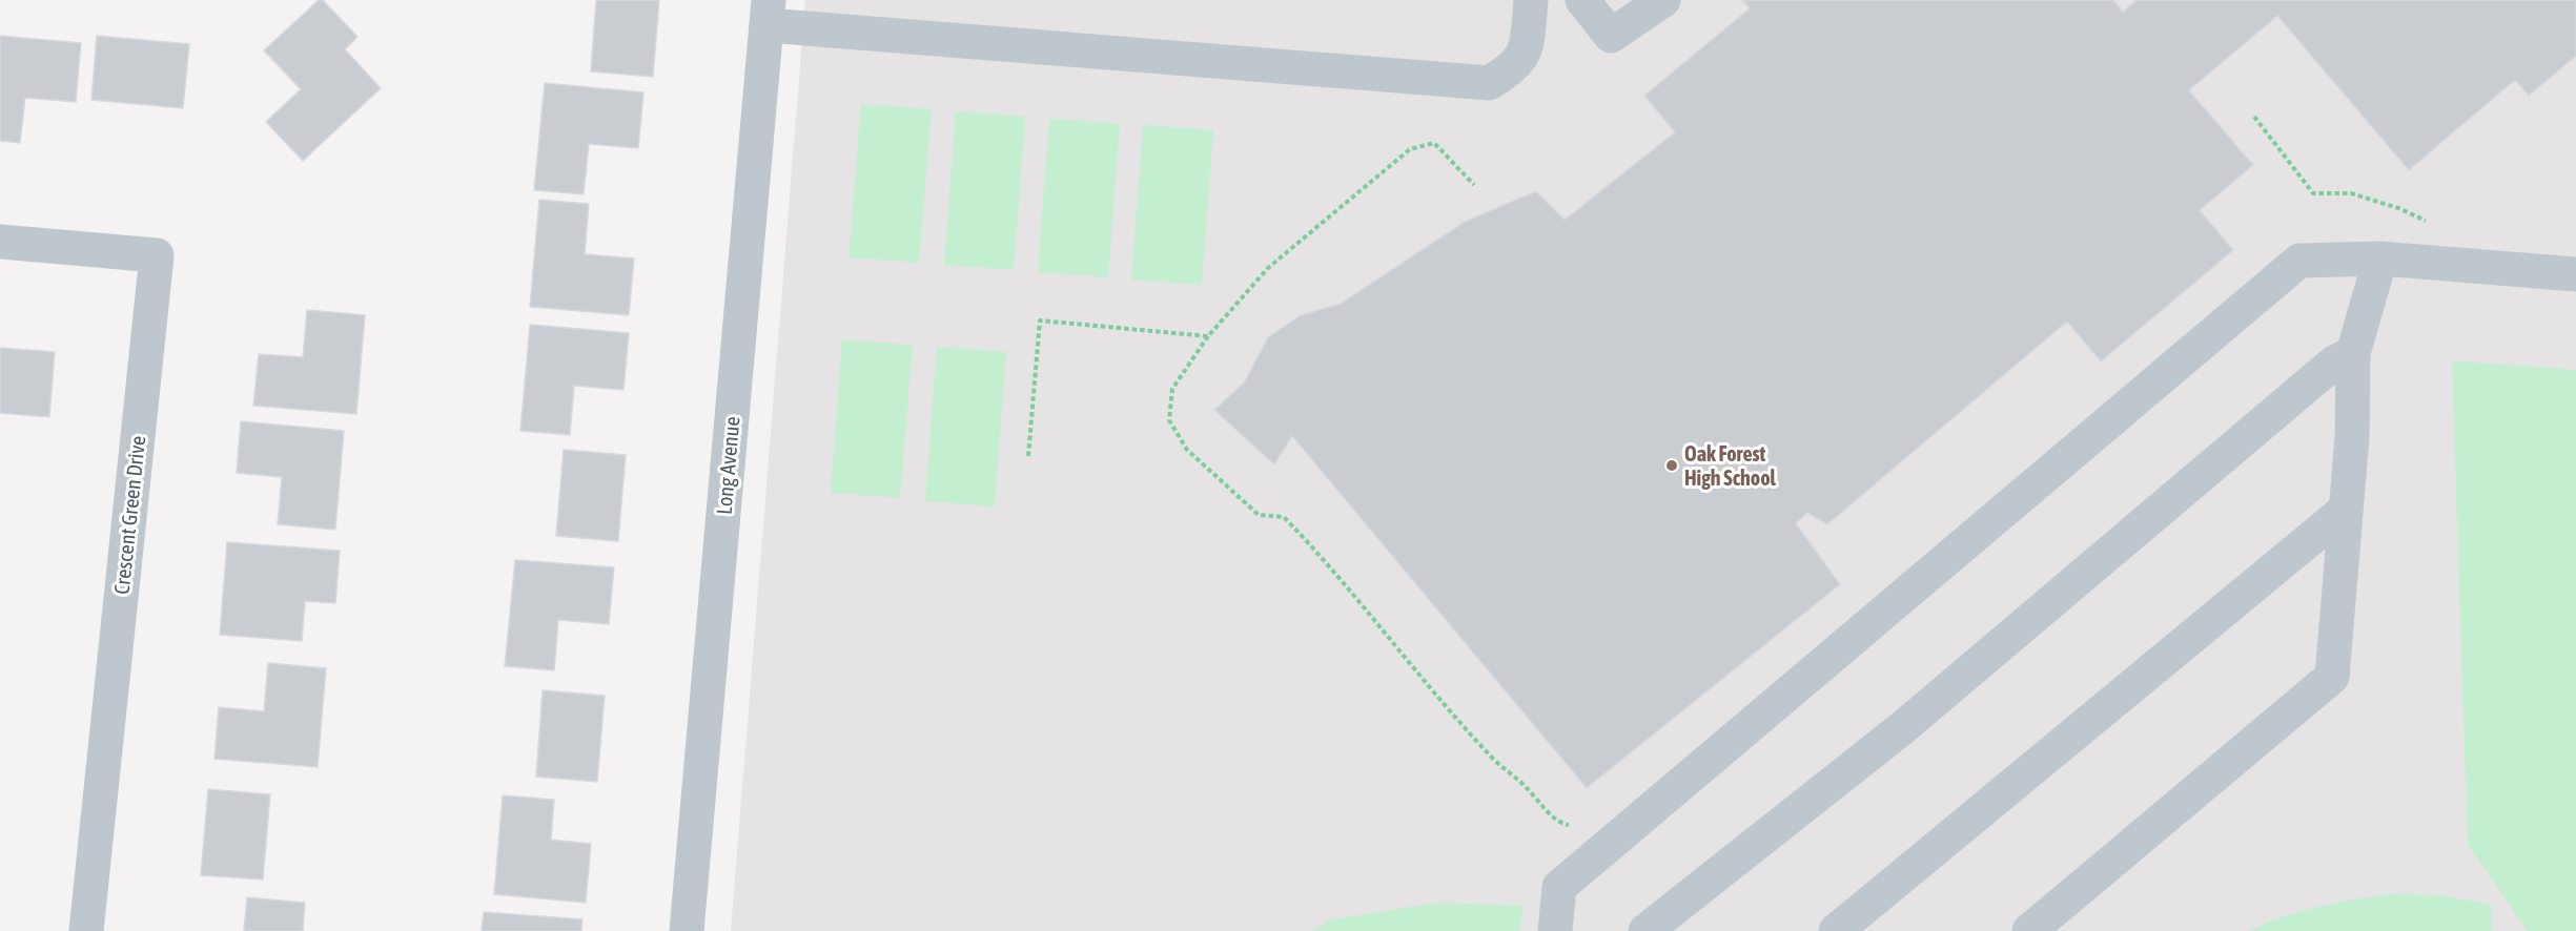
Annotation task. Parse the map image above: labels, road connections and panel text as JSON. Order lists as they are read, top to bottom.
{
  "streets": {
    "street": ["Long Avenue", "Crescent Green Drive"]
  },
  "places": ["Oak Forest High School"]
}
